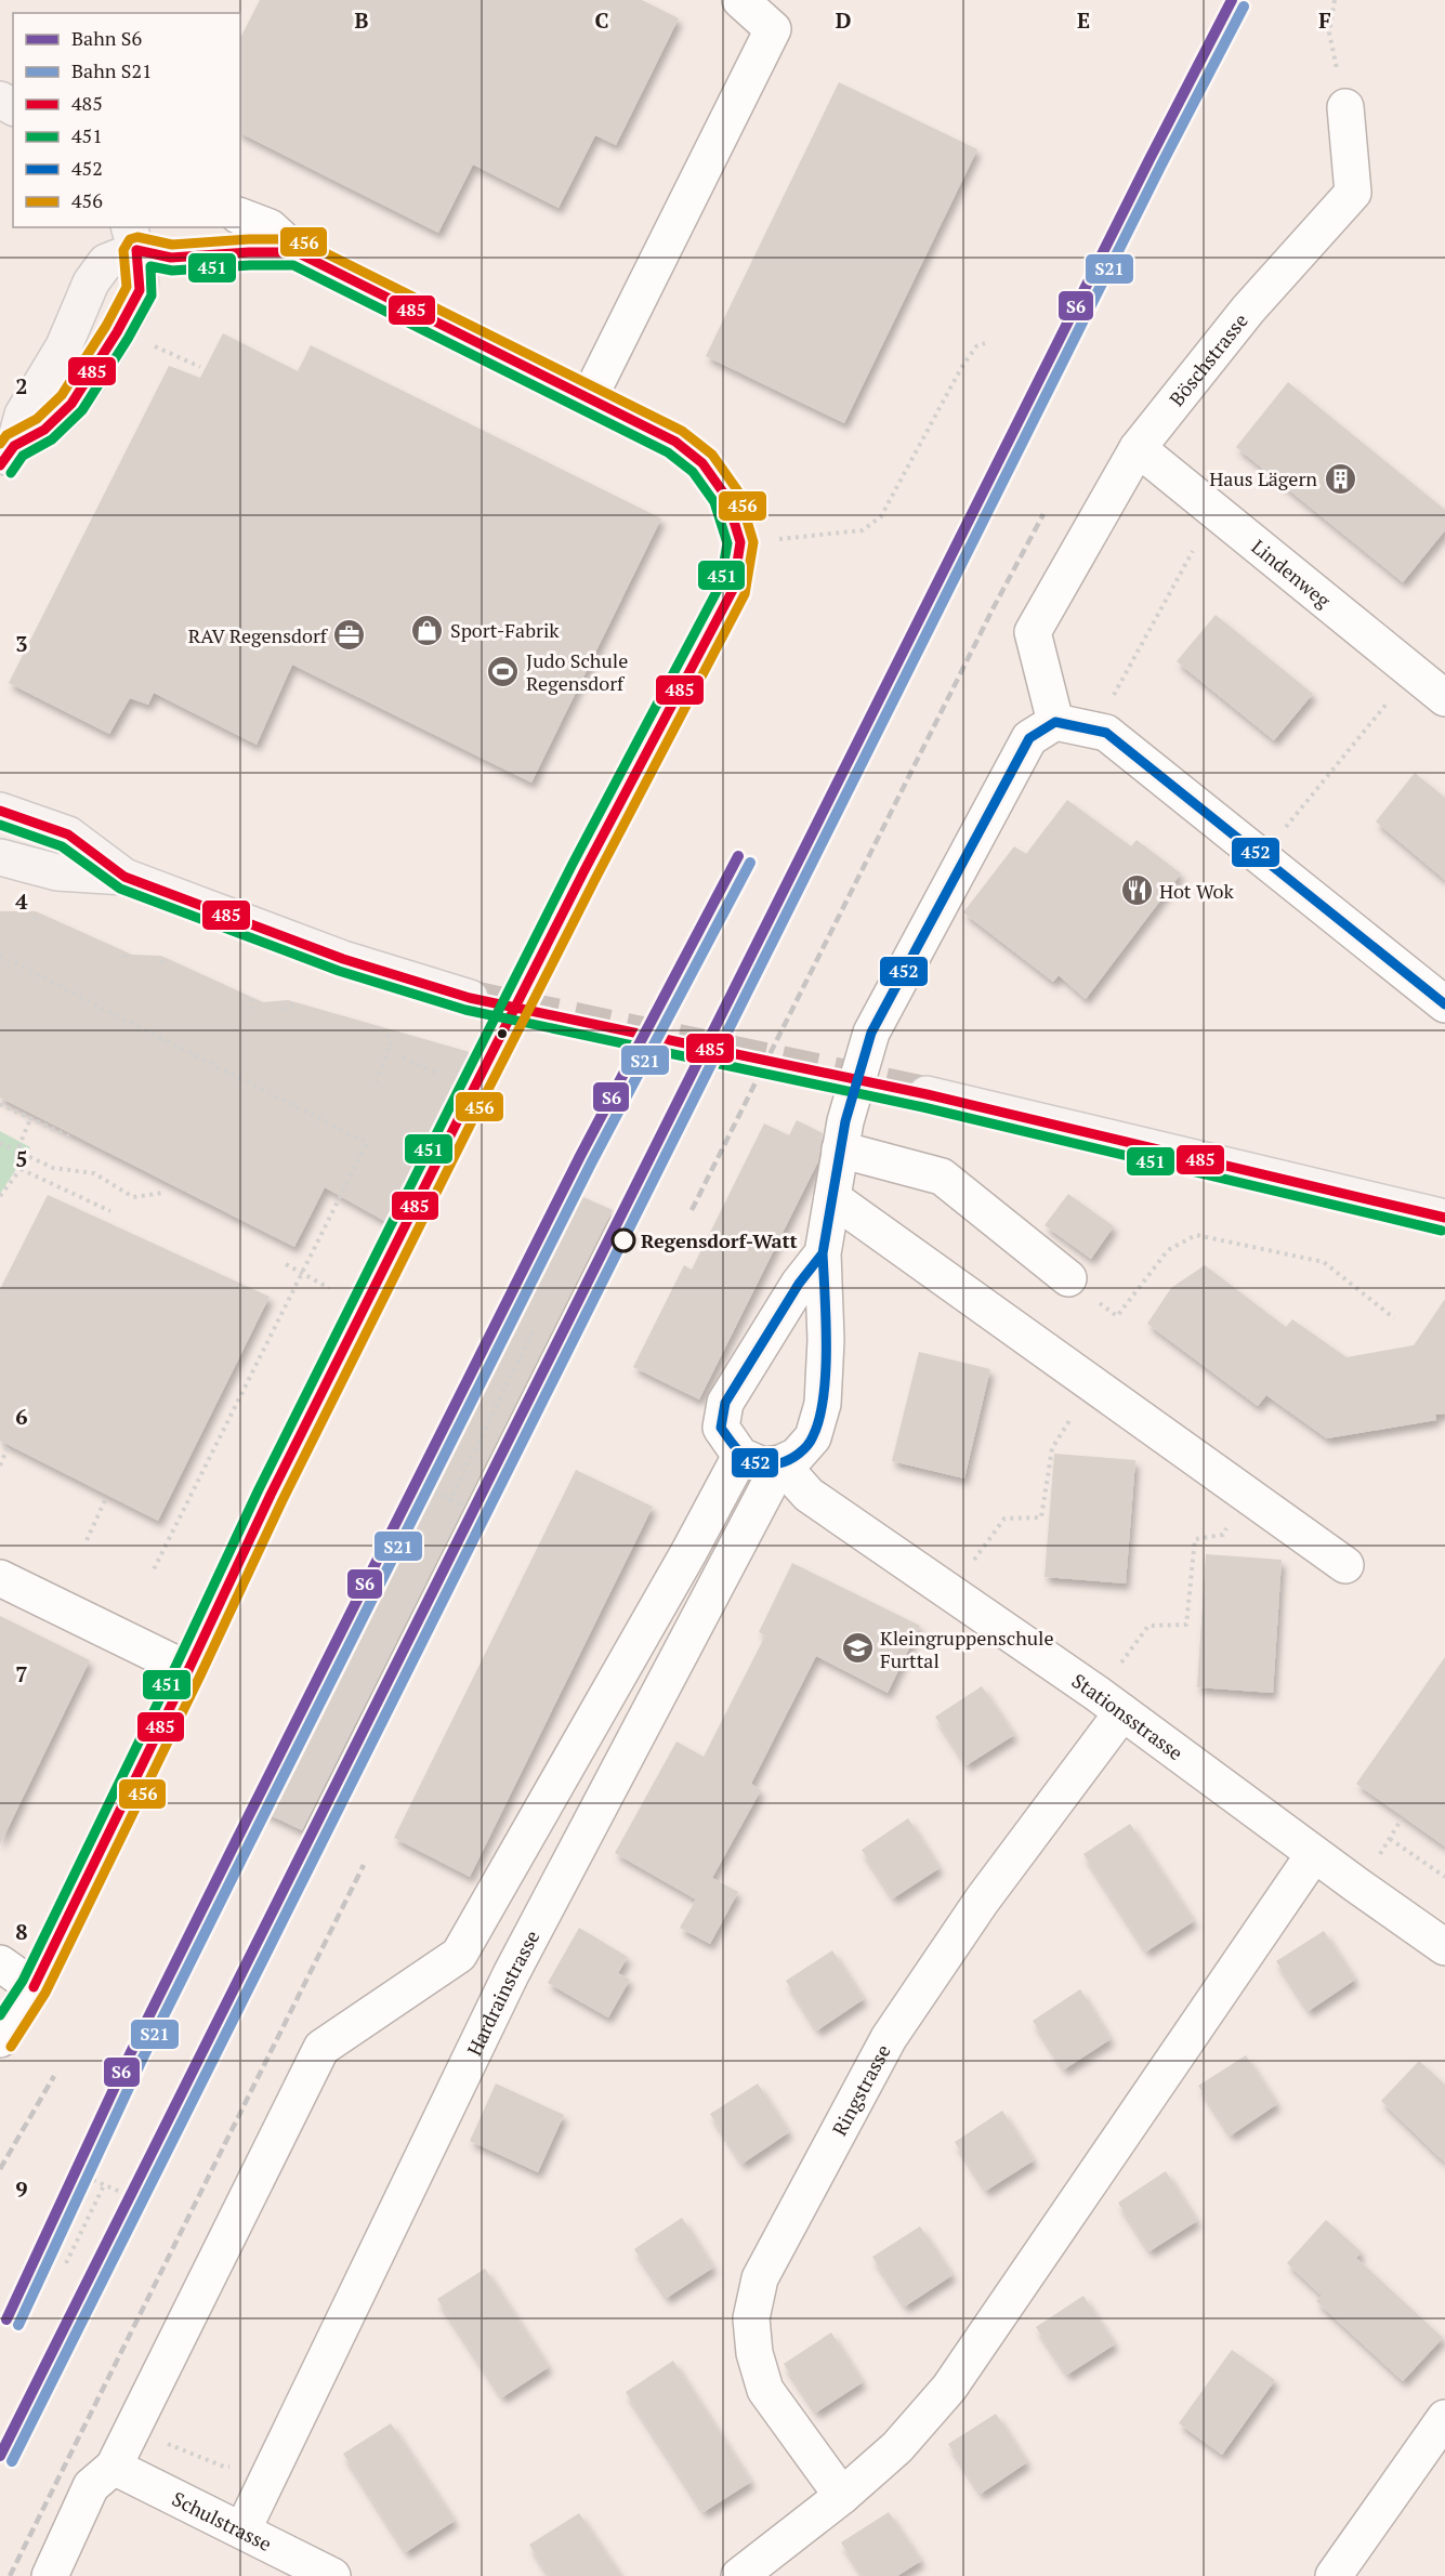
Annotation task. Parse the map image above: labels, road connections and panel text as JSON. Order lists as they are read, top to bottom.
{
  "streets": {
    "street": [
      "Böschstrasse",
      "Lindenweg",
      "Stationsstrasse",
      "Hardrainstrasse",
      "Ringstrasse",
      "Schulstrasse"
    ]
  },
  "crossings": [
    ["Böschstrasse", "Lindenweg"],
    ["Böschstrasse", "Hardrainstrasse"],
    ["Stationsstrasse", "Hardrainstrasse"],
    ["Stationsstrasse", "Ringstrasse"],
    ["Hardrainstrasse", "Schulstrasse"]
  ],
  "places": {
    "building": ["Haus Lägern"],
    "shop": ["Sport-Fabrik"],
    "office": ["RAV Regensdorf"],
    "sports": ["Judo Schule Regensdorf"],
    "restaurant": ["Hot Wok"],
    "other": ["Regensdorf-Watt"],
    "school or university": ["Kleingruppenschule Furttal"]
  },
  "lines": [
    "rail line S6",
    "rail line S21",
    "transit line 456",
    "transit line 485",
    "transit line 451",
    "transit line 452"
  ],
  "legend": [
    "Bahn S6",
    "Bahn S21",
    "485",
    "451",
    "452",
    "456"
  ],
  "grid": {
    "columns": [
      "B",
      "C",
      "D",
      "E",
      "F"
    ],
    "rows": [
      "2",
      "3",
      "4",
      "5",
      "6",
      "7",
      "8",
      "9"
    ]
  }
}
